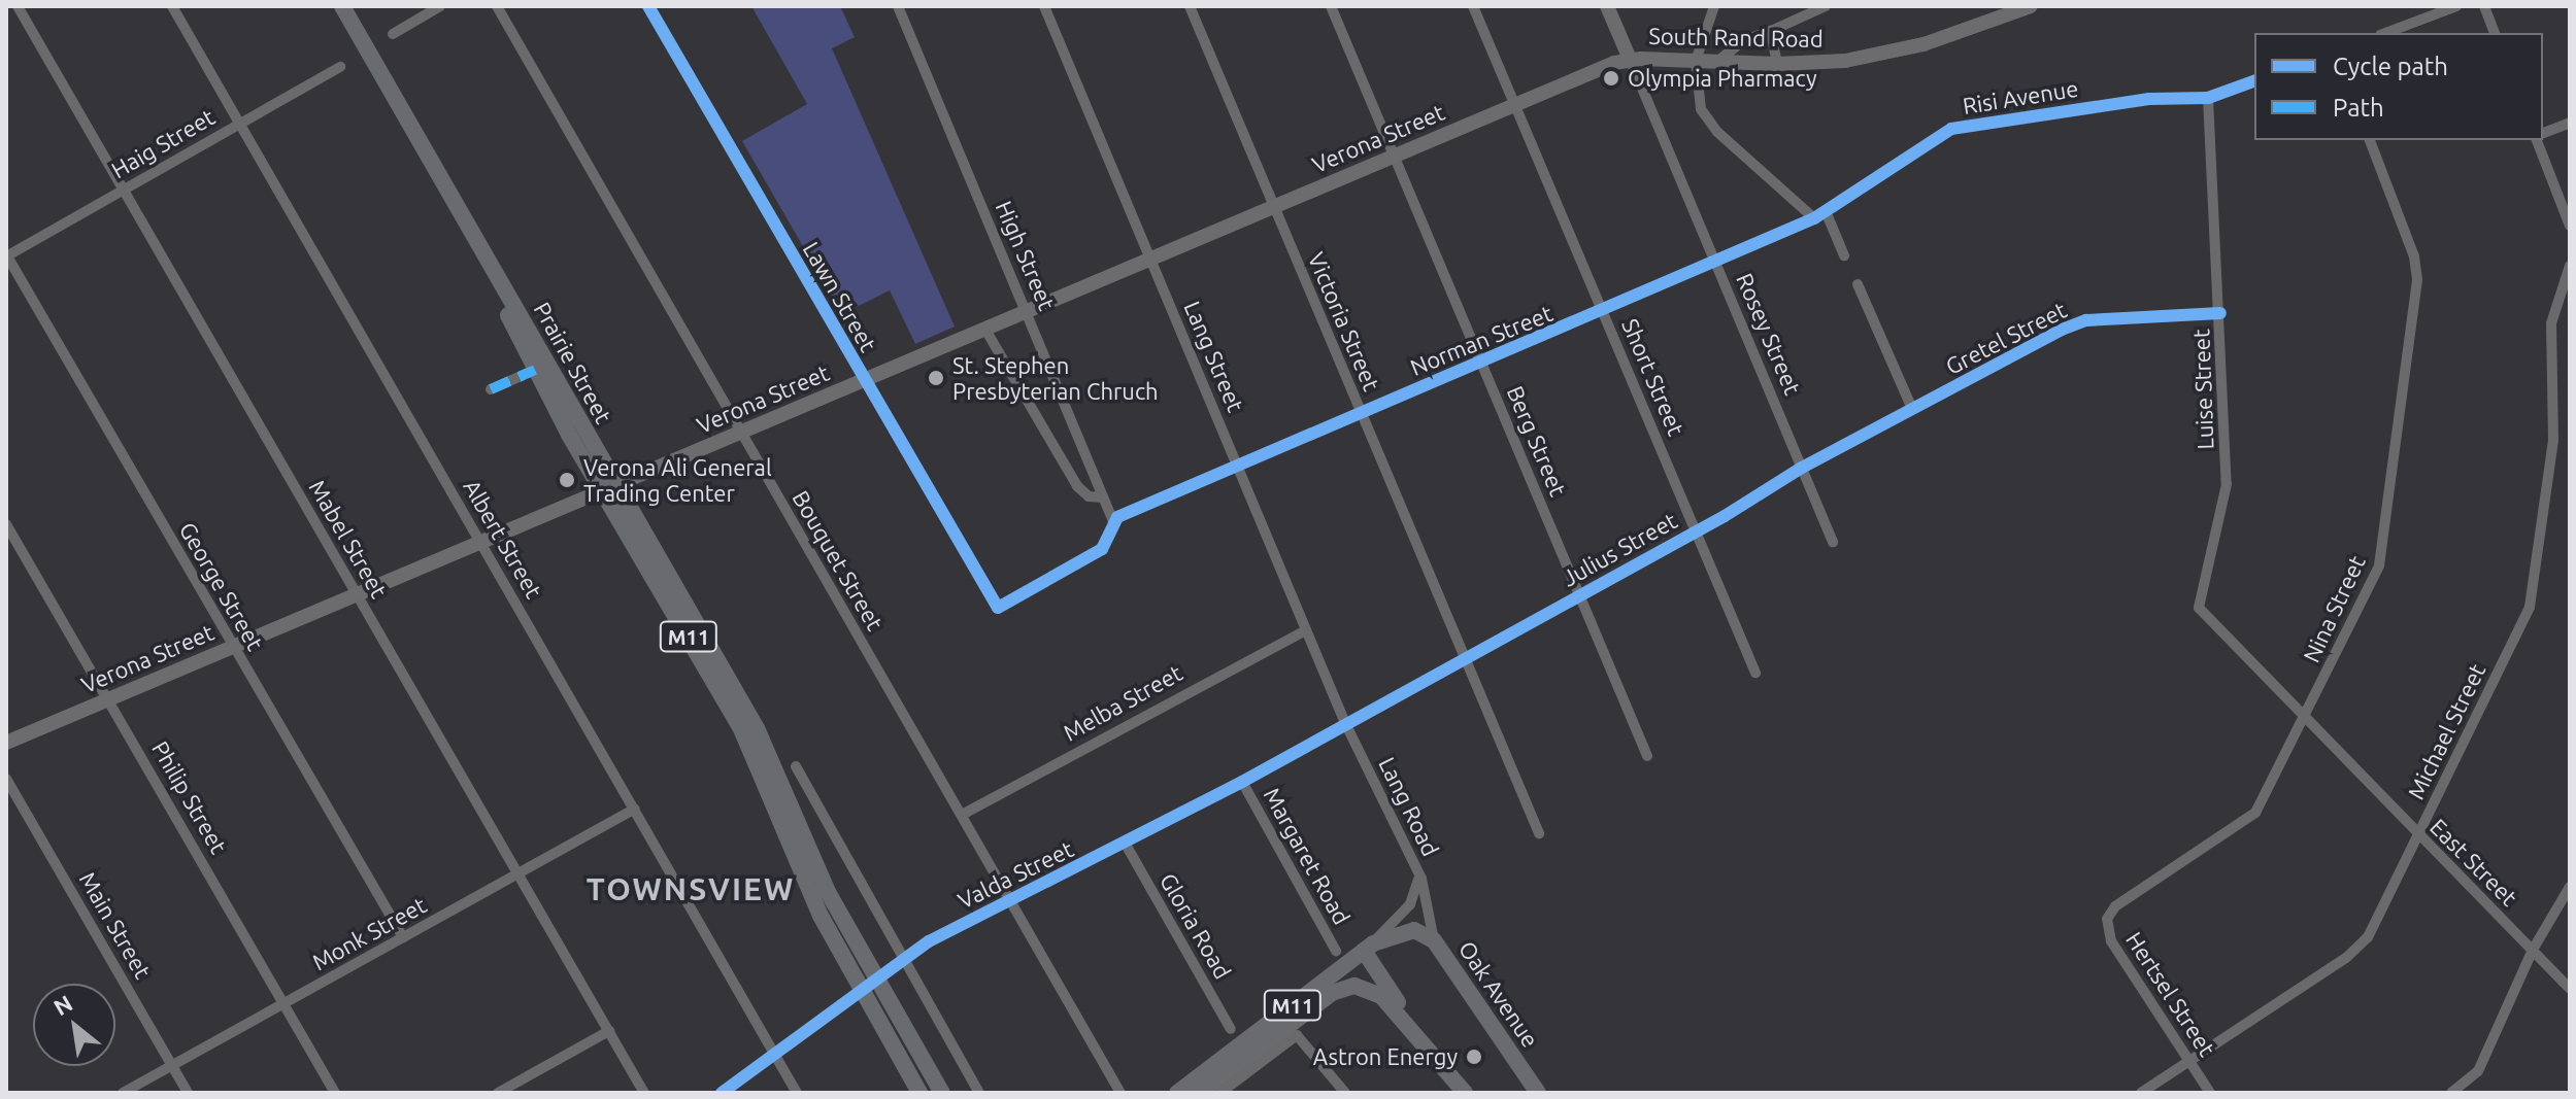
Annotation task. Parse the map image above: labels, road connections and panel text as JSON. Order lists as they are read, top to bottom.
{
  "streets": {
    "main road": [
      "South Rand Road",
      "Verona Street",
      "Rosey Street",
      "Prairie Street",
      "M11",
      "Oak Avenue"
    ],
    "street": [
      "Risi Avenue",
      "Haig Street",
      "High Street",
      "Lawn Street",
      "Victoria Street",
      "Gretel Street",
      "Norman Street",
      "Lang Street",
      "Short Street",
      "Luise Street",
      "Berg Street",
      "Mabel Street",
      "Albert Street",
      "Julius Street",
      "Bouquet Street",
      "George Street",
      "Nina Street",
      "Melba Street",
      "Michael Street",
      "Philip Street",
      "Lang Road",
      "Margaret Road",
      "East Street",
      "Valda Street",
      "Main Street",
      "Gloria Road",
      "Monk Street",
      "Hertsel Street"
    ]
  },
  "crossings": [
    ["South Rand Road", "Verona Street"],
    ["South Rand Road", "Rosey Street"],
    ["Risi Avenue", "Norman Street"],
    ["Risi Avenue", "Luise Street"],
    ["Verona Street", "High Street"],
    ["Verona Street", "Lawn Street"],
    ["Verona Street", "Victoria Street"],
    ["Verona Street", "Rosey Street"],
    ["Verona Street", "Lang Street"],
    ["Verona Street", "Prairie Street"],
    ["Verona Street", "Short Street"],
    ["Verona Street", "Berg Street"],
    ["Verona Street", "Mabel Street"],
    ["Verona Street", "Albert Street"],
    ["Verona Street", "Bouquet Street"],
    ["Verona Street", "George Street"],
    ["Verona Street", "Philip Street"],
    ["Haig Street", "Mabel Street"],
    ["Haig Street", "Albert Street"],
    ["Haig Street", "George Street"],
    ["High Street", "Lawn Street"],
    ["High Street", "Norman Street"],
    ["Lawn Street", "Norman Street"],
    ["Victoria Street", "Norman Street"],
    ["Victoria Street", "Julius Street"],
    ["Rosey Street", "Norman Street"],
    ["Rosey Street", "Julius Street"],
    ["Gretel Street", "Luise Street"],
    ["Gretel Street", "Julius Street"],
    ["Norman Street", "Lang Street"],
    ["Norman Street", "Short Street"],
    ["Norman Street", "Berg Street"],
    ["Lang Street", "Julius Street"],
    ["Lang Street", "Melba Street"],
    ["Lang Street", "Lang Road"],
    ["Lang Street", "Valda Street"],
    ["Prairie Street", "Valda Street"],
    ["Short Street", "Julius Street"],
    ["Luise Street", "East Street"],
    ["Berg Street", "Julius Street"],
    ["Mabel Street", "Monk Street"],
    ["Albert Street", "Valda Street"],
    ["Albert Street", "Monk Street"],
    ["Julius Street", "Lang Road"],
    ["Julius Street", "Valda Street"],
    ["Bouquet Street", "Melba Street"],
    ["Bouquet Street", "Valda Street"],
    ["George Street", "Monk Street"],
    ["Nina Street", "East Street"],
    ["Nina Street", "Hertsel Street"],
    ["M11", "Lang Road"],
    ["M11", "Oak Avenue"],
    ["Michael Street", "East Street"],
    ["Michael Street", "Hertsel Street"],
    ["Philip Street", "Monk Street"],
    ["Lang Road", "Valda Street"],
    ["Lang Road", "Oak Avenue"],
    ["Margaret Road", "Valda Street"],
    ["Valda Street", "Gloria Road"],
    ["Main Street", "Monk Street"]
  ],
  "districts": ["TOWNSVIEW"],
  "places": [
    "Olympia Pharmacy",
    "St. Stephen Presbyterian Chruch",
    "Verona Ali General Trading Center",
    "Astron Energy"
  ],
  "legend": ["Cycle path", "Path"],
  "north": "top left"
}
